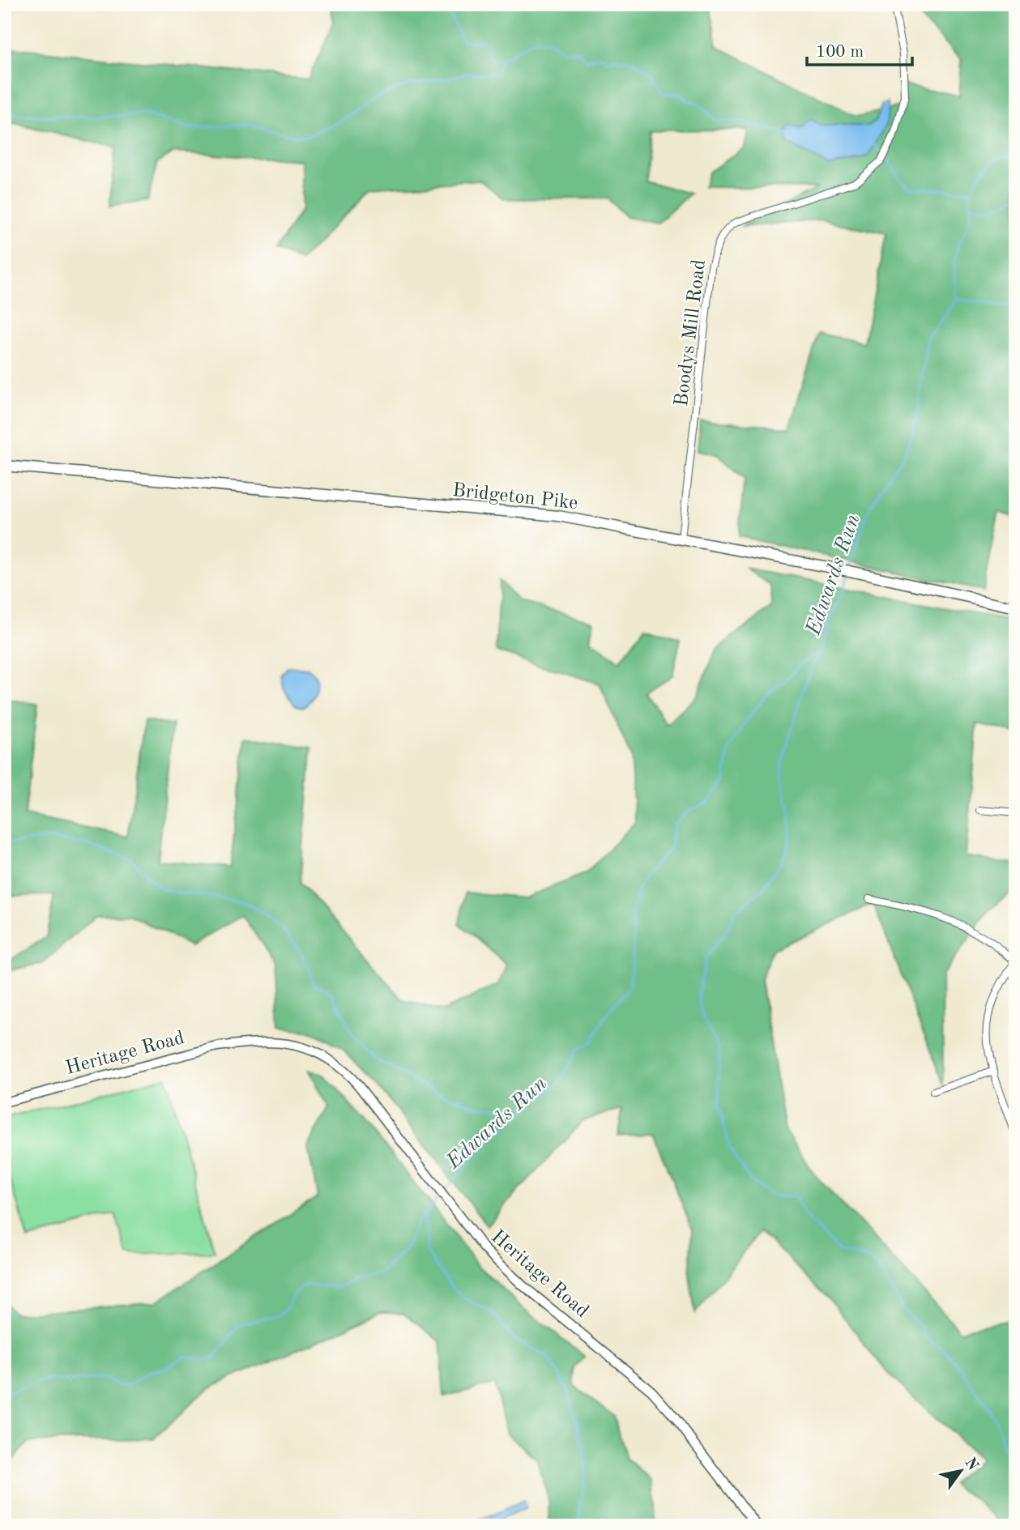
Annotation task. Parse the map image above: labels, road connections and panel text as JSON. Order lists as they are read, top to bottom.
{
  "streets": {
    "main road": ["Bridgeton Pike"],
    "street": ["Boodys Mill Road", "Heritage Road"]
  },
  "crossings": [
    ["Boodys Mill Road", "Bridgeton Pike"]
  ],
  "water": ["Edwards Run"],
  "scale_bar": "100 m",
  "north": "top right"
}
